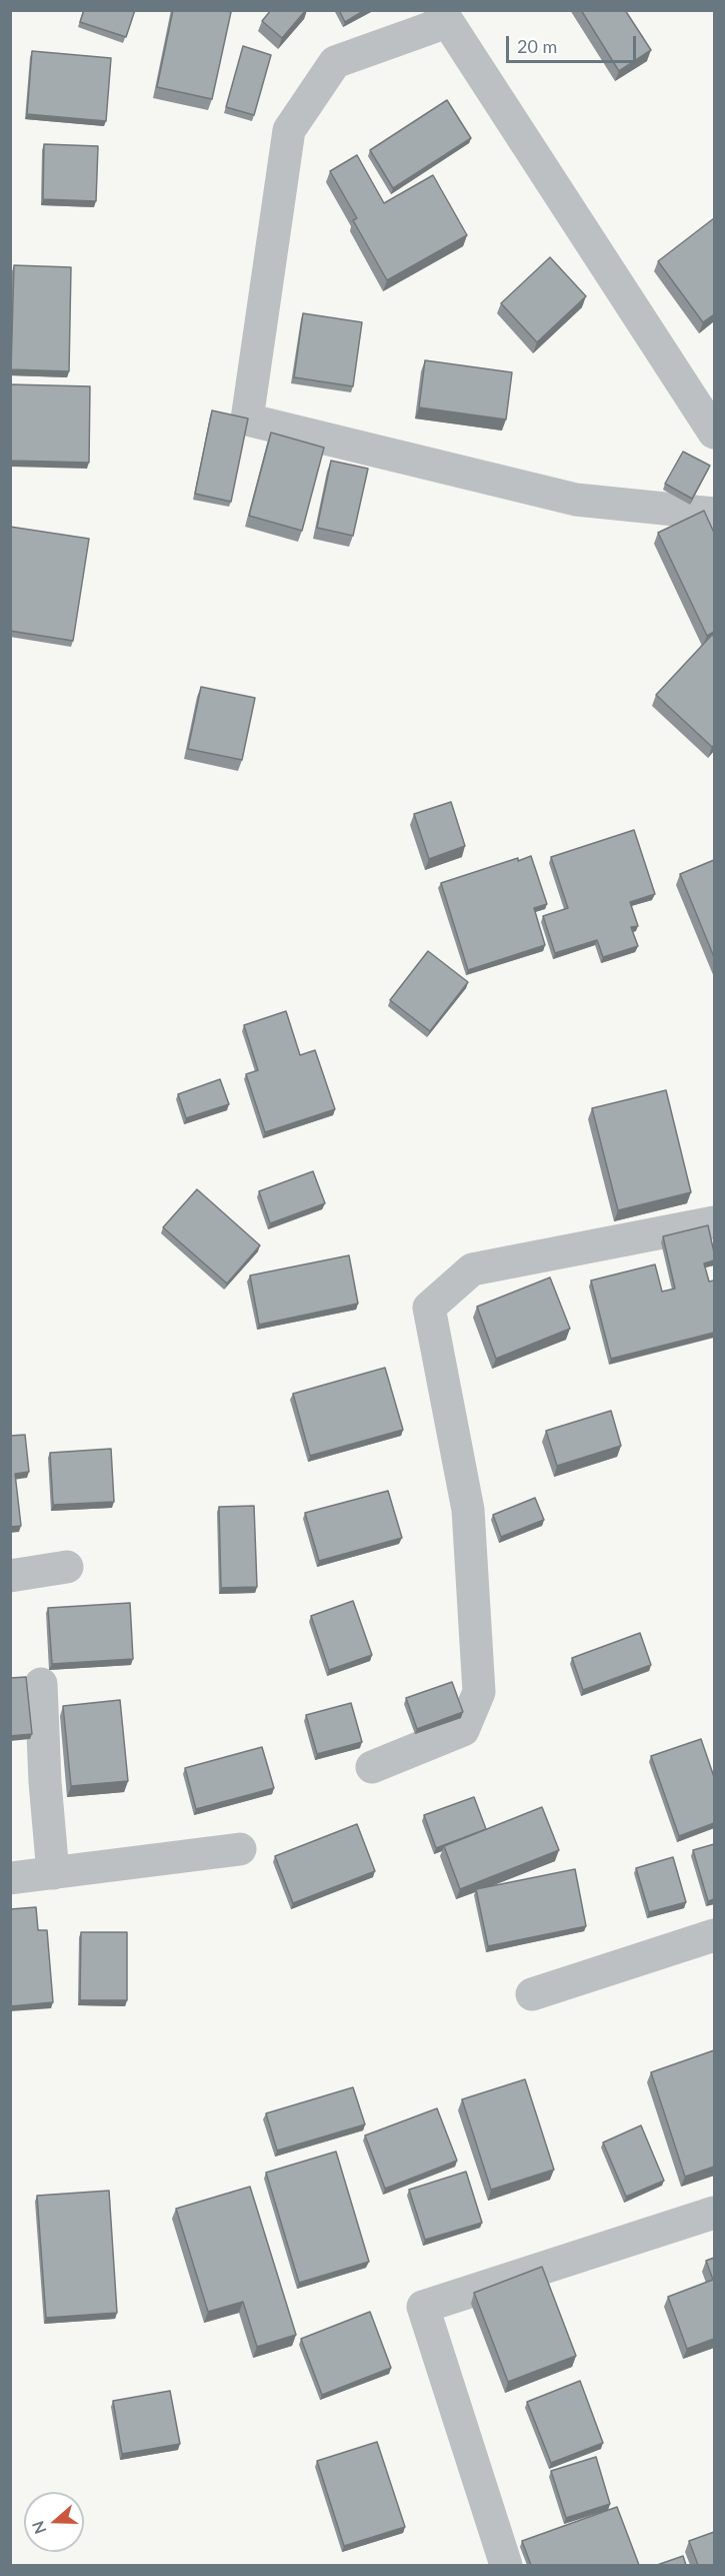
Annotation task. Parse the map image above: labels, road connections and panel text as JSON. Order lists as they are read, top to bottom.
{
  "scale_bar": "20 m",
  "north": "left"
}
